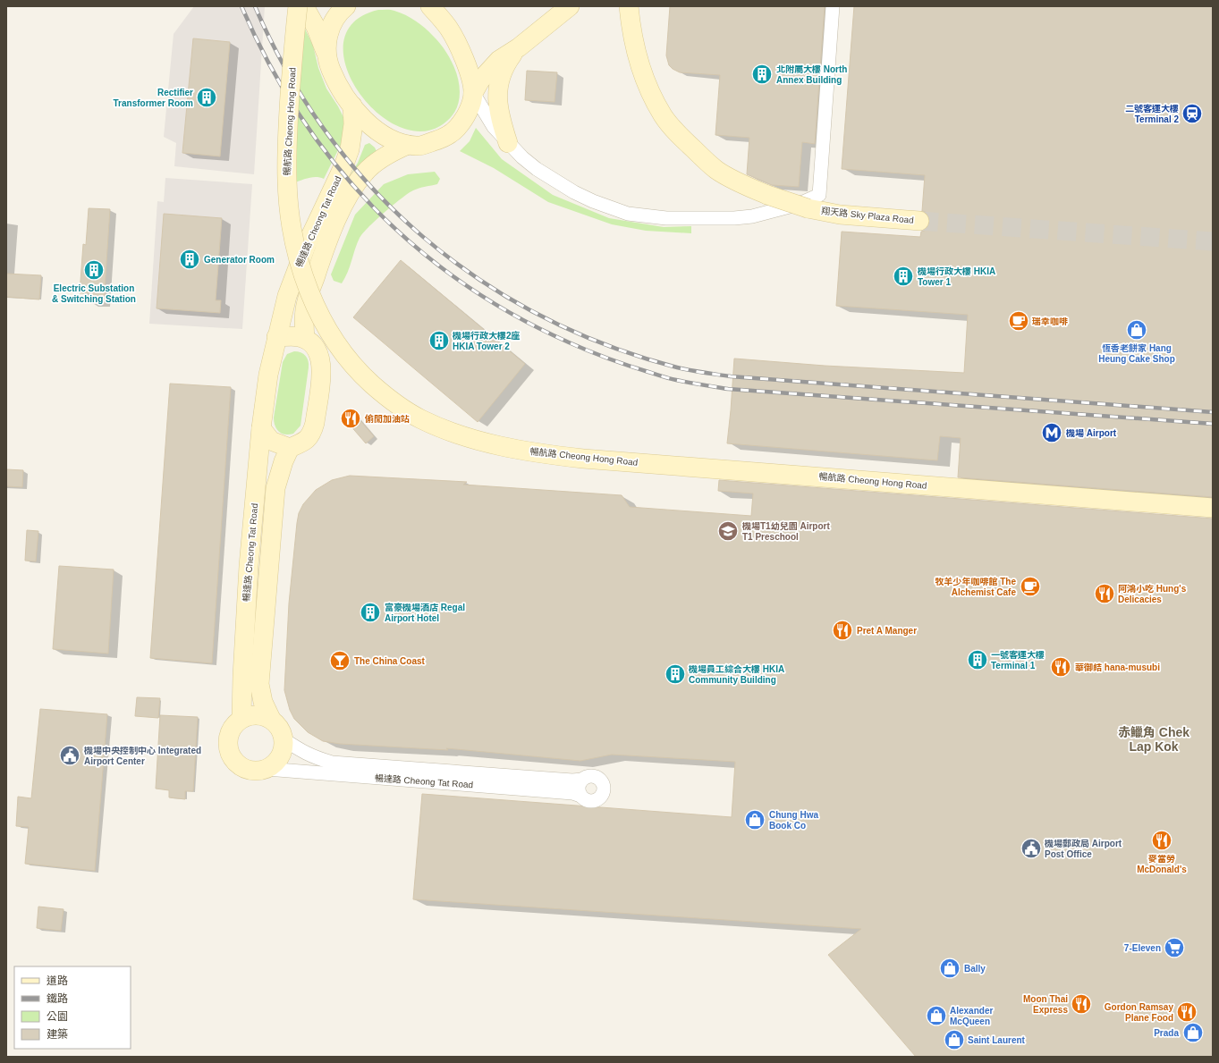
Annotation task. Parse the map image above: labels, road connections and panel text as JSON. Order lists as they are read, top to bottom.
{
  "streets": {
    "street": ["暢航路 Cheong Hong Road", "翔天路 Sky Plaza Road", "暢達路 Cheong Tat Road"]
  },
  "districts": ["赤鱲角 Chek Lap Kok"],
  "places": {
    "building": [
      "北附屬大樓 North Annex Building",
      "Rectifier Transformer Room",
      "Generator Room",
      "Electric Substation & Switching Station",
      "機場行政大樓 HKIA Tower 1",
      "機場行政大樓2座 HKIA Tower 2",
      "富豪機場酒店 Regal Airport Hotel",
      "一號客運大樓 Terminal 1",
      "機場員工綜合大樓 HKIA Community Building"
    ],
    "station": ["二號客運大樓 Terminal 2"],
    "cafe": ["瑞幸咖啡", "牧羊少年咖啡館 The Alchemist Cafe"],
    "shop": [
      "恆香老餅家 Hang Heung Cake Shop",
      "Chung Hwa Book Co",
      "Bally",
      "Alexander McQueen",
      "Prada",
      "Saint Laurent"
    ],
    "restaurant": [
      "偷閒加油站",
      "阿鴻小吃 Hung's Delicacies",
      "Pret A Manger",
      "華御結 hana-musubi",
      "麥當勞 McDonald's",
      "Moon Thai Express",
      "Gordon Ramsay Plane Food"
    ],
    "metro station": ["機場 Airport"],
    "school or university": ["機場T1幼兒園 Airport T1 Preschool"],
    "bar": ["The China Coast"],
    "public building": ["機場中央控制中心 Integrated Airport Center", "機場郵政局 Airport Post Office"],
    "supermarket": ["7-Eleven"]
  },
  "legend": [
    "道路",
    "鐵路",
    "公園",
    "建築"
  ]
}
